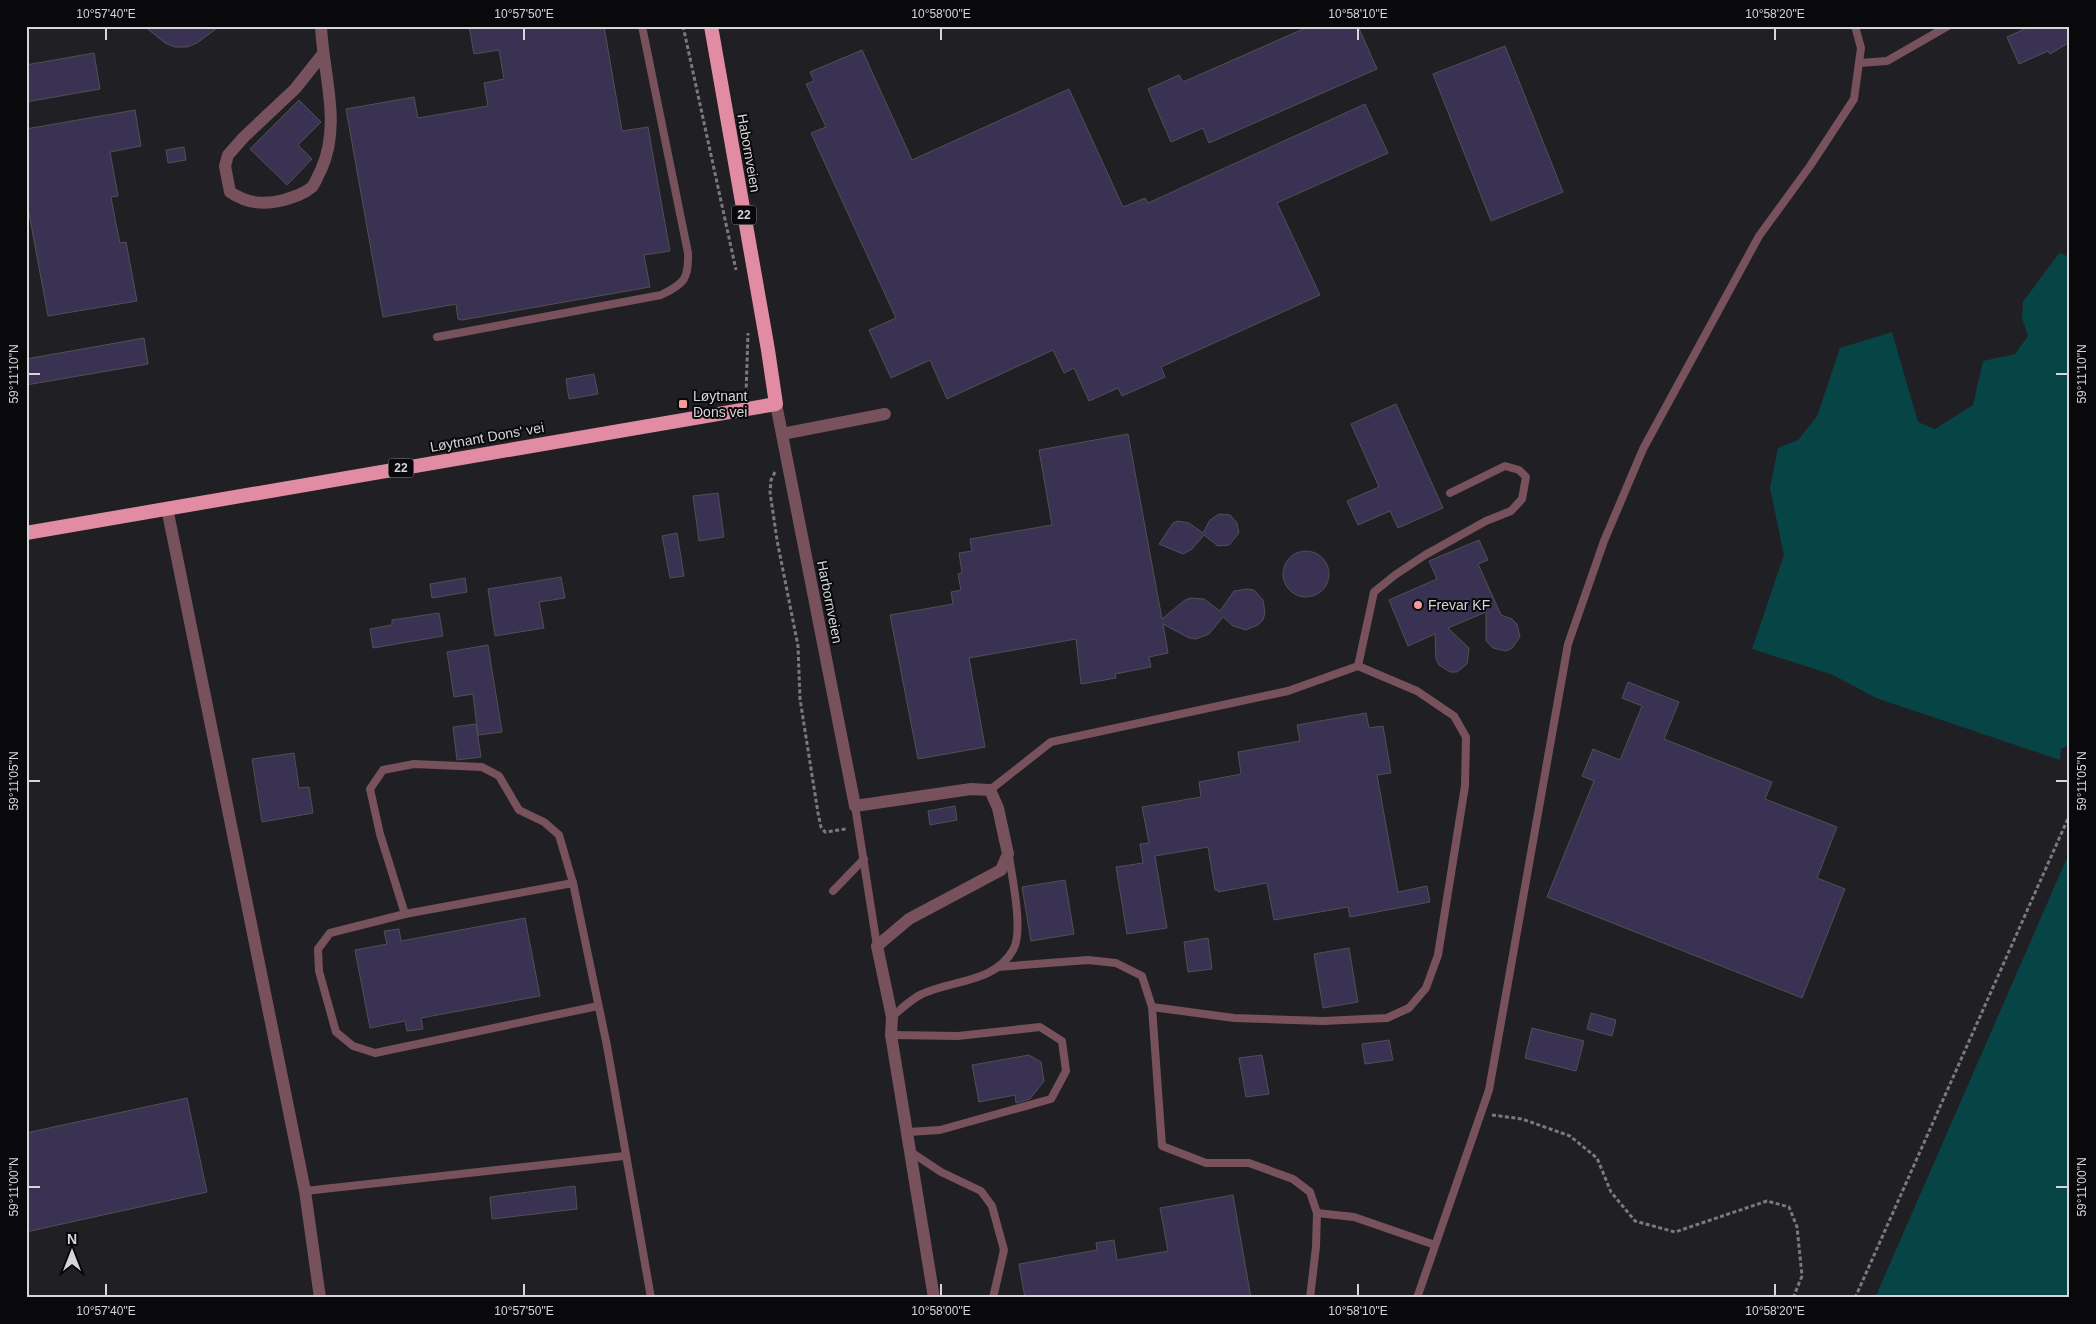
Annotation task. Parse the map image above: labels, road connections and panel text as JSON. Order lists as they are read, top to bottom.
{
  "streets": {
    "highway": ["Habornveien", "22", "Løytnant Dons' vei"],
    "street": ["Harbornveien"]
  },
  "crossings": [
    ["Habornveien", "Løytnant Dons' vei"],
    ["Habornveien", "Harbornveien"],
    ["Løytnant Dons' vei", "Harbornveien"]
  ],
  "places": {
    "transit": ["Løytnant Dons vei"],
    "other": ["Frevar KF"]
  },
  "north": "top",
  "coordinates": [
    "10°57'40\"E",
    "10°57'50\"E",
    "10°58'00\"E",
    "10°58'10\"E",
    "10°58'20\"E",
    "59°11'10\"N",
    "59°11'05\"N",
    "59°11'00\"N"
  ]
}
